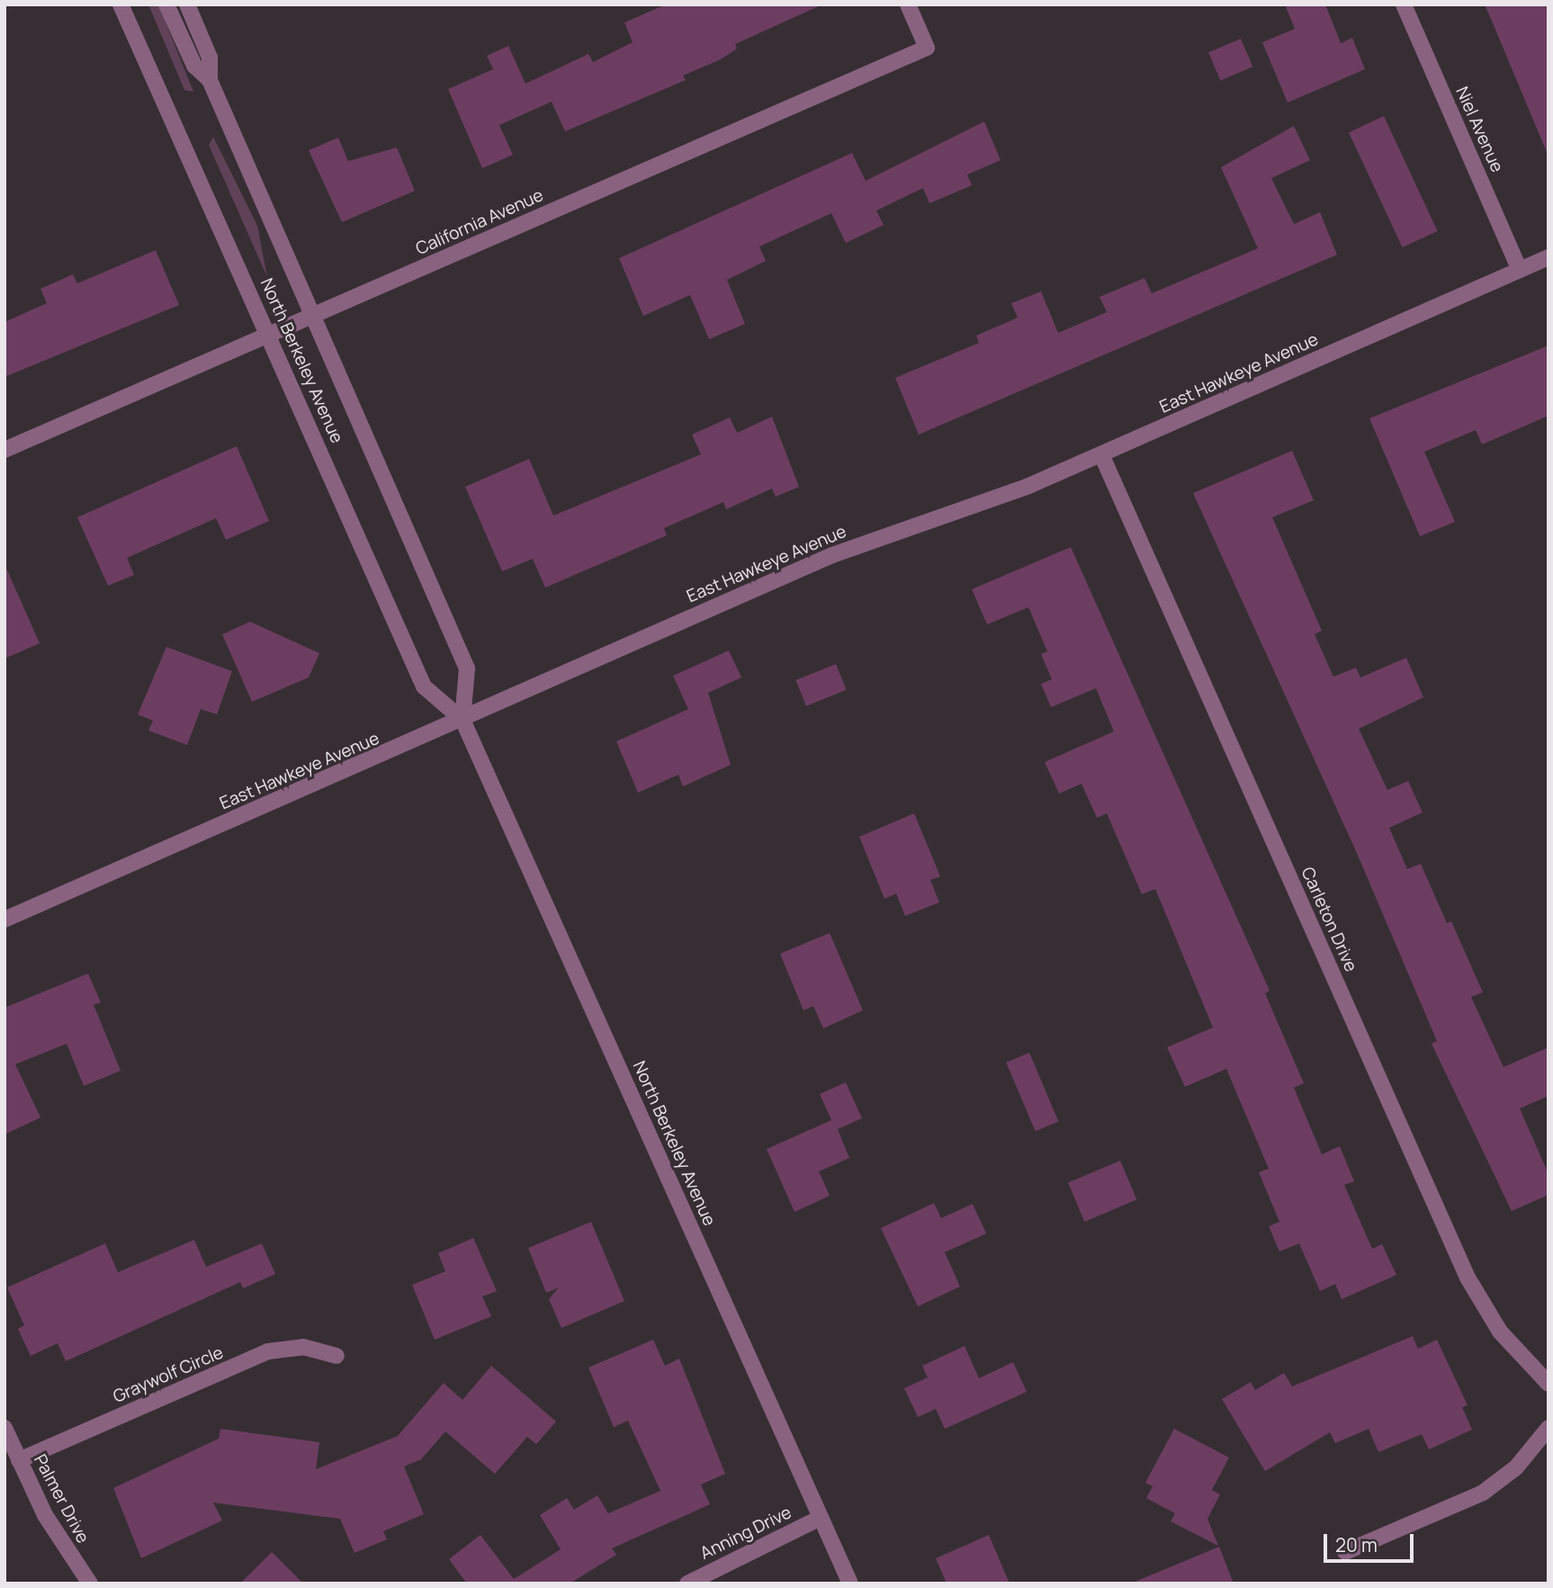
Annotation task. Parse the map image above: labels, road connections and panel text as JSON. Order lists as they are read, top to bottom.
{
  "streets": {
    "street": [
      "Niel Avenue",
      "California Avenue",
      "North Berkeley Avenue",
      "East Hawkeye Avenue",
      "Carleton Drive",
      "Graywolf Circle",
      "Palmer Drive",
      "Anning Drive"
    ]
  },
  "crossings": [
    ["Niel Avenue", "East Hawkeye Avenue"],
    ["California Avenue", "North Berkeley Avenue"],
    ["North Berkeley Avenue", "East Hawkeye Avenue"],
    ["North Berkeley Avenue", "Anning Drive"],
    ["East Hawkeye Avenue", "Carleton Drive"],
    ["Graywolf Circle", "Palmer Drive"]
  ],
  "scale_bar": "20 m"
}
